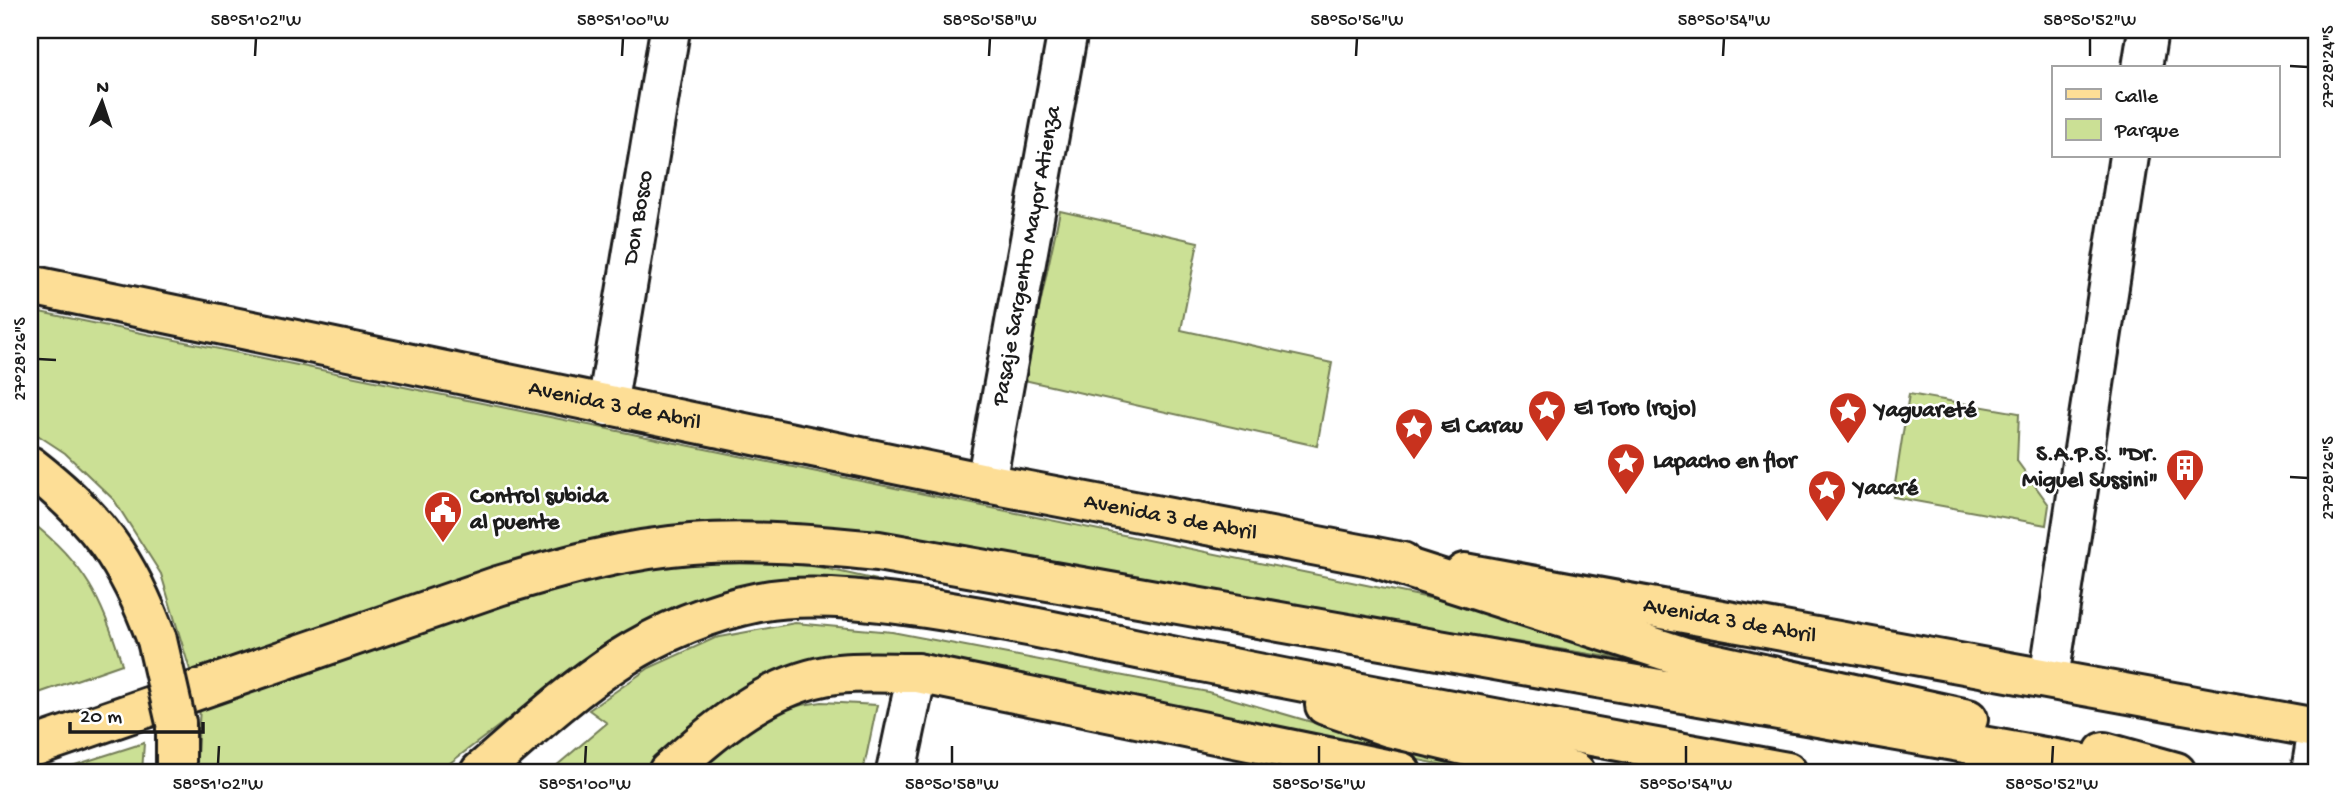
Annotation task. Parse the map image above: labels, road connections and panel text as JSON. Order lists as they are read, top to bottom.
{
  "streets": {
    "main road": ["Avenida 3 de Abril"],
    "street": ["Don Bosco", "Pasaje Sargento Mayor Atienza"]
  },
  "crossings": [
    ["Don Bosco", "Avenida 3 de Abril"],
    ["Pasaje Sargento Mayor Atienza", "Avenida 3 de Abril"]
  ],
  "places": {
    "place": [
      "El Toro (rojo)",
      "Yaguareté",
      "El Carau",
      "Lapacho en flor",
      "Yacaré"
    ],
    "building": ["S.A.P.S. \"Dr. Miguel Sussini\""],
    "public building": ["Control subida al puente"]
  },
  "legend": ["Calle", "Parque"],
  "scale_bar": "20 m",
  "north": "top",
  "coordinates": [
    "58°51'02\"W",
    "58°51'00\"W",
    "58°50'58\"W",
    "58°50'56\"W",
    "58°50'54\"W",
    "58°50'52\"W",
    "27°28'24\"S",
    "27°28'26\"S"
  ]
}
